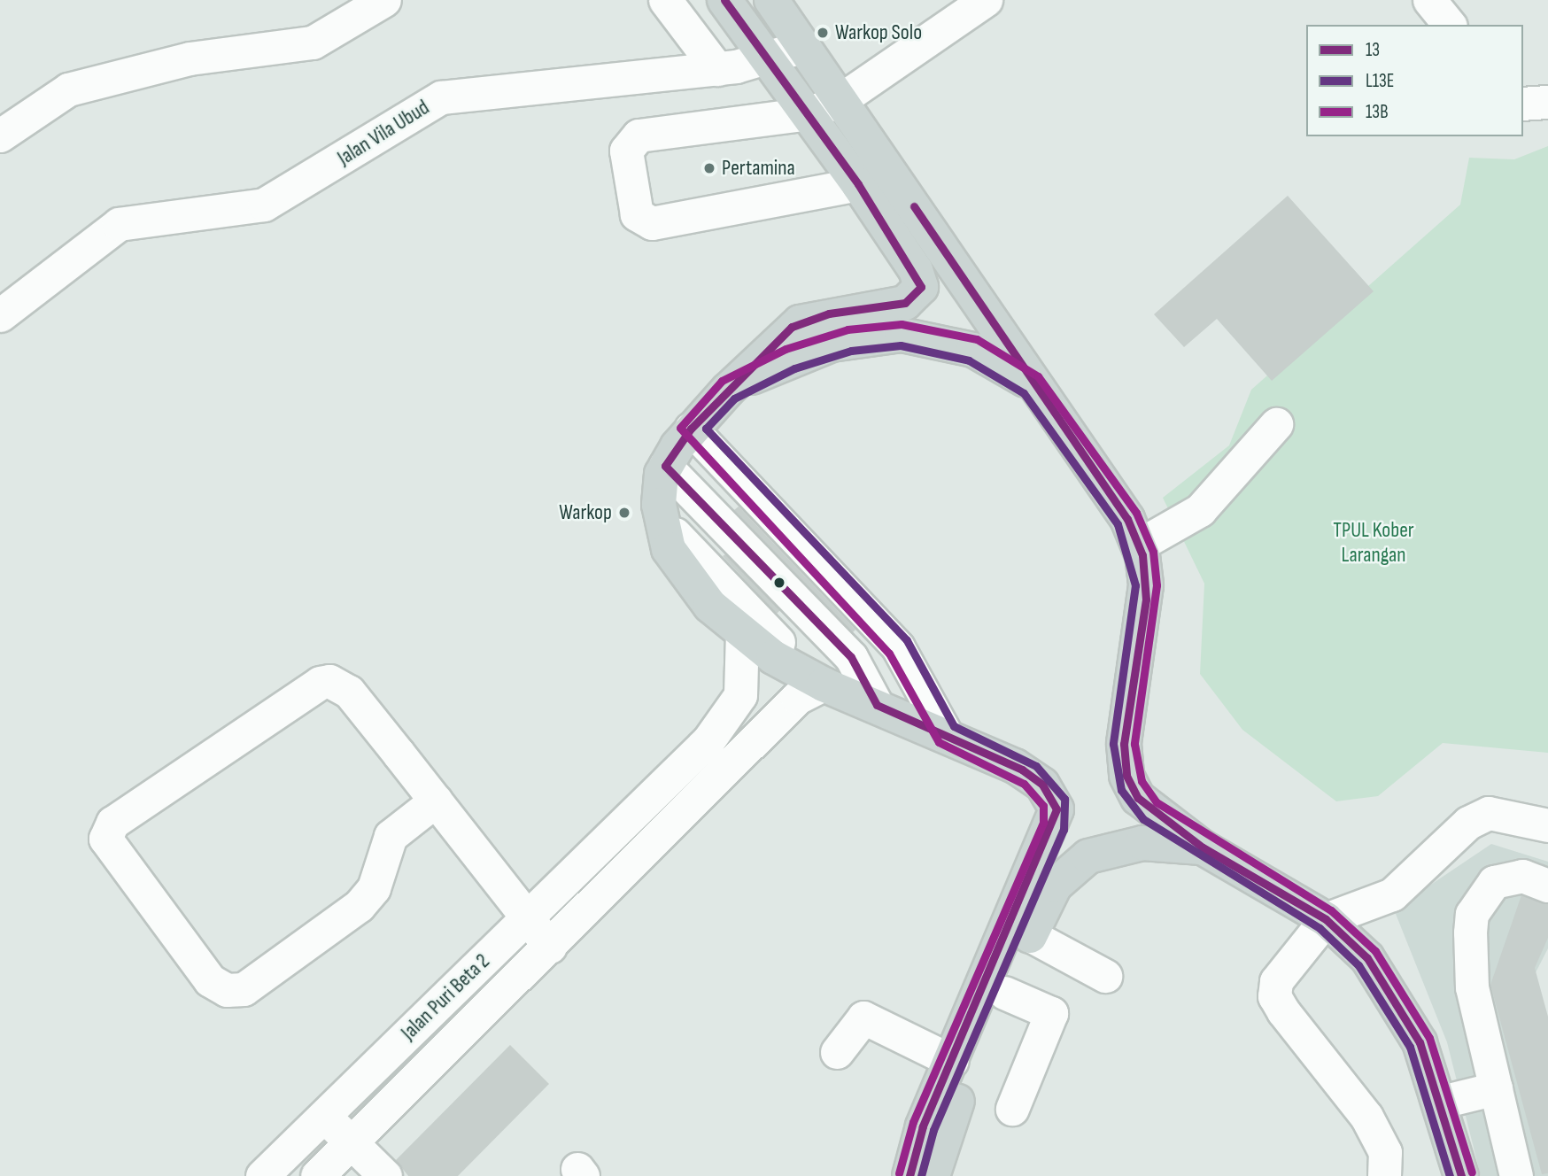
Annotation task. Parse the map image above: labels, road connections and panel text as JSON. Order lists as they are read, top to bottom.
{
  "streets": {
    "street": ["Jalan Vila Ubud", "Jalan Puri Beta 2"]
  },
  "parks": ["TPUL Kober Larangan"],
  "places": ["Warkop Solo", "Pertamina", "Warkop"],
  "lines": ["transit line 13", "transit line 13B", "transit line L13E"],
  "legend": ["13", "L13E", "13B"]
}
